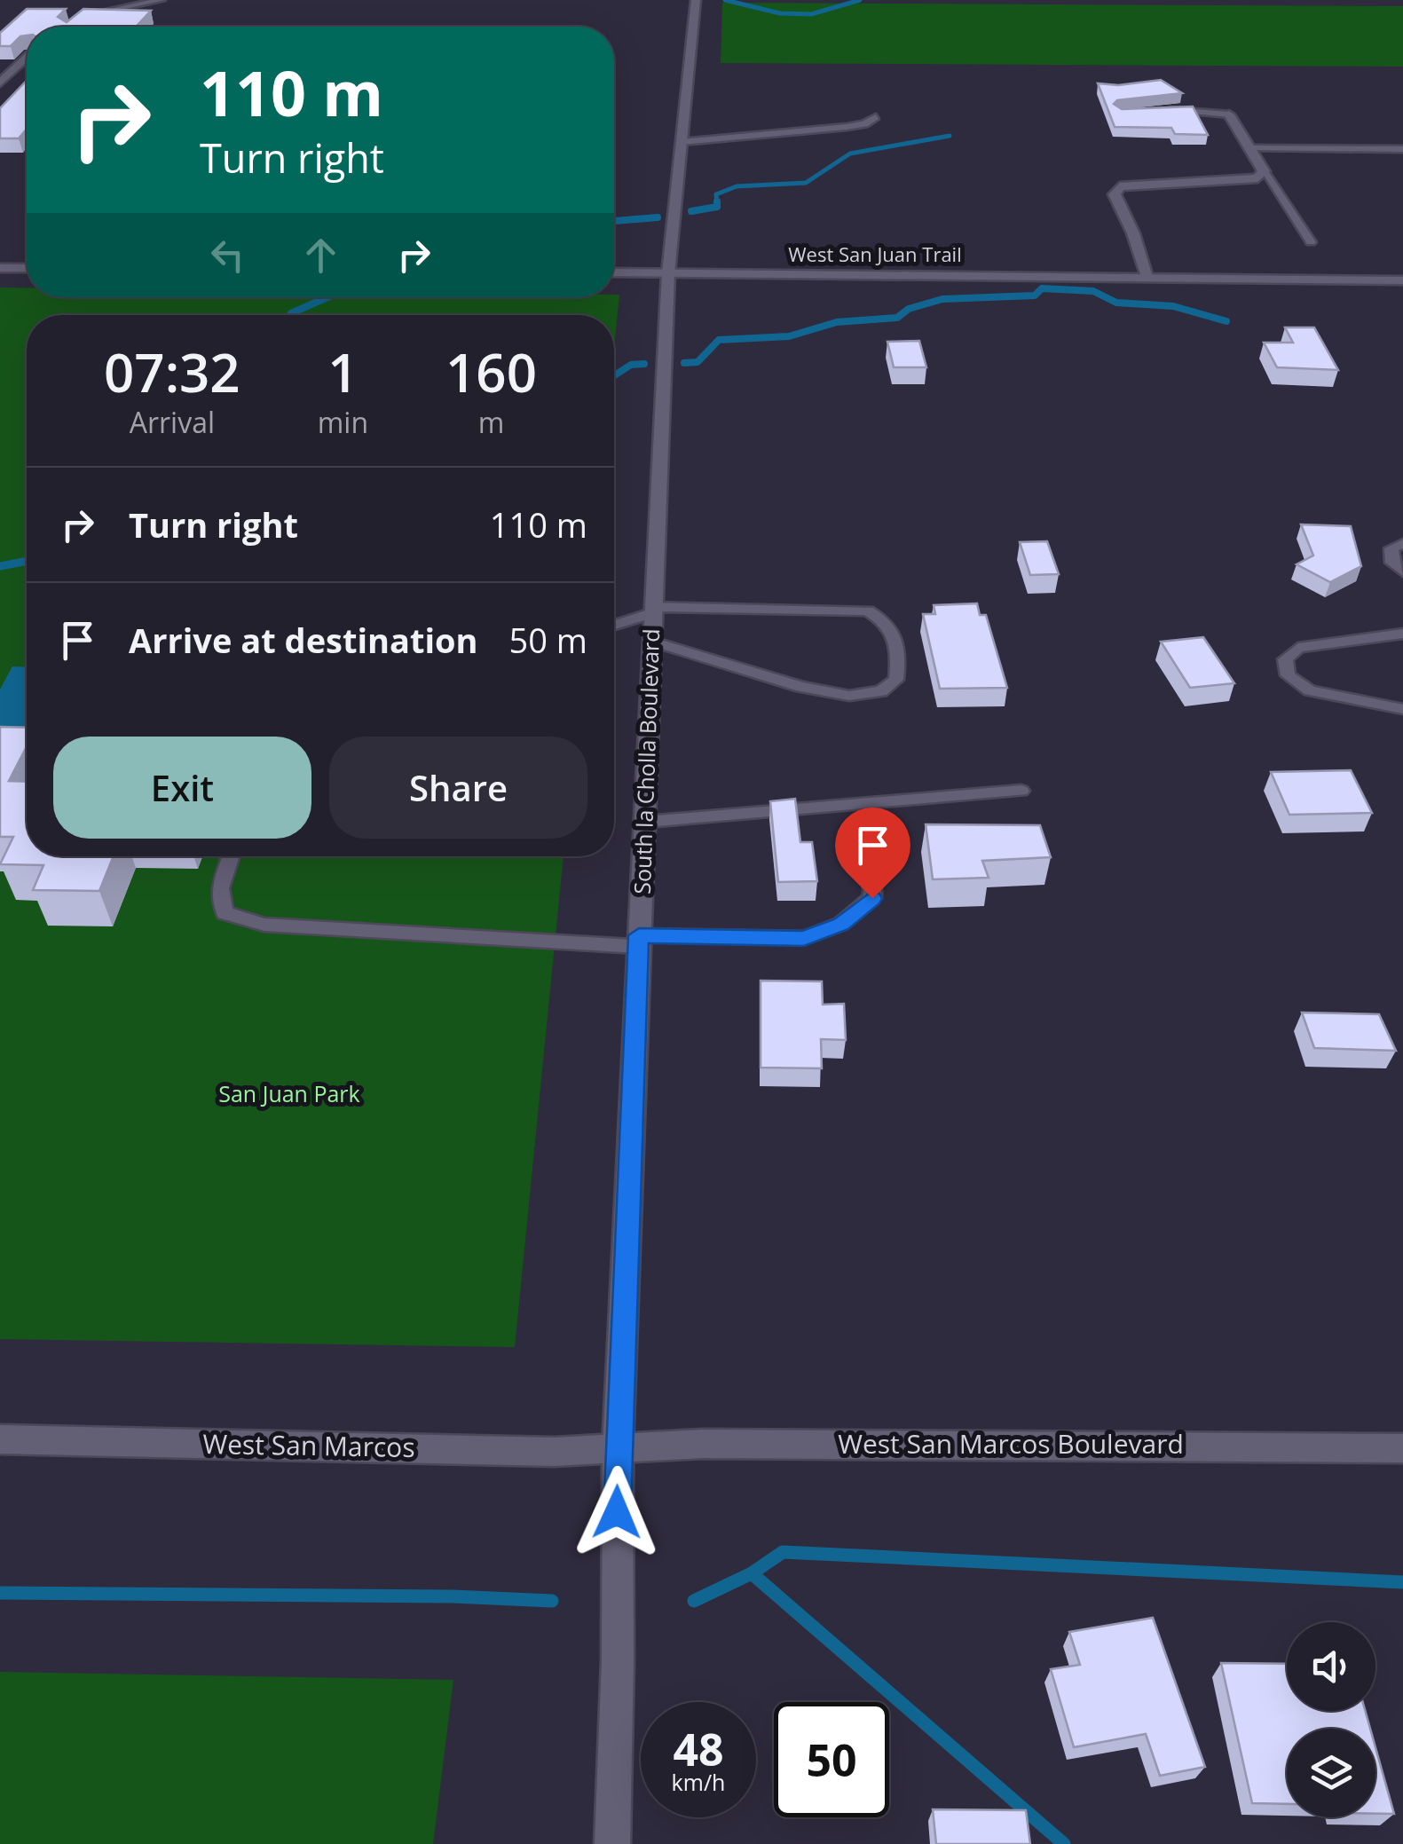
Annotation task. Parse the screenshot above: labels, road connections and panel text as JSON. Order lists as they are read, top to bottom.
{
  "streets": {
    "main road": [
      "West San Juan Trail",
      "South la Cholla Boulevard",
      "West San Marcos Boulevard",
      "West San Marcos"
    ]
  },
  "crossings": [
    ["West San Juan Trail", "South la Cholla Boulevard"],
    ["South la Cholla Boulevard", "West San Marcos Boulevard"],
    ["South la Cholla Boulevard", "West San Marcos"],
    ["West San Marcos Boulevard", "West San Marcos"]
  ],
  "parks": ["San Juan Park"],
  "page": {
    "turn": ["110 m", "Turn right"],
    "eta": [
      "07:32",
      "Arrival",
      "1",
      "min",
      "160",
      "m"
    ],
    "list": [
      {
        "name": "Turn right",
        "value": "110 m"
      },
      {
        "name": "Arrive at destination",
        "value": "50 m"
      }
    ],
    "buttons": ["Exit", "Share"],
    "speed": "48 km/h",
    "limit": "50"
  }
}
